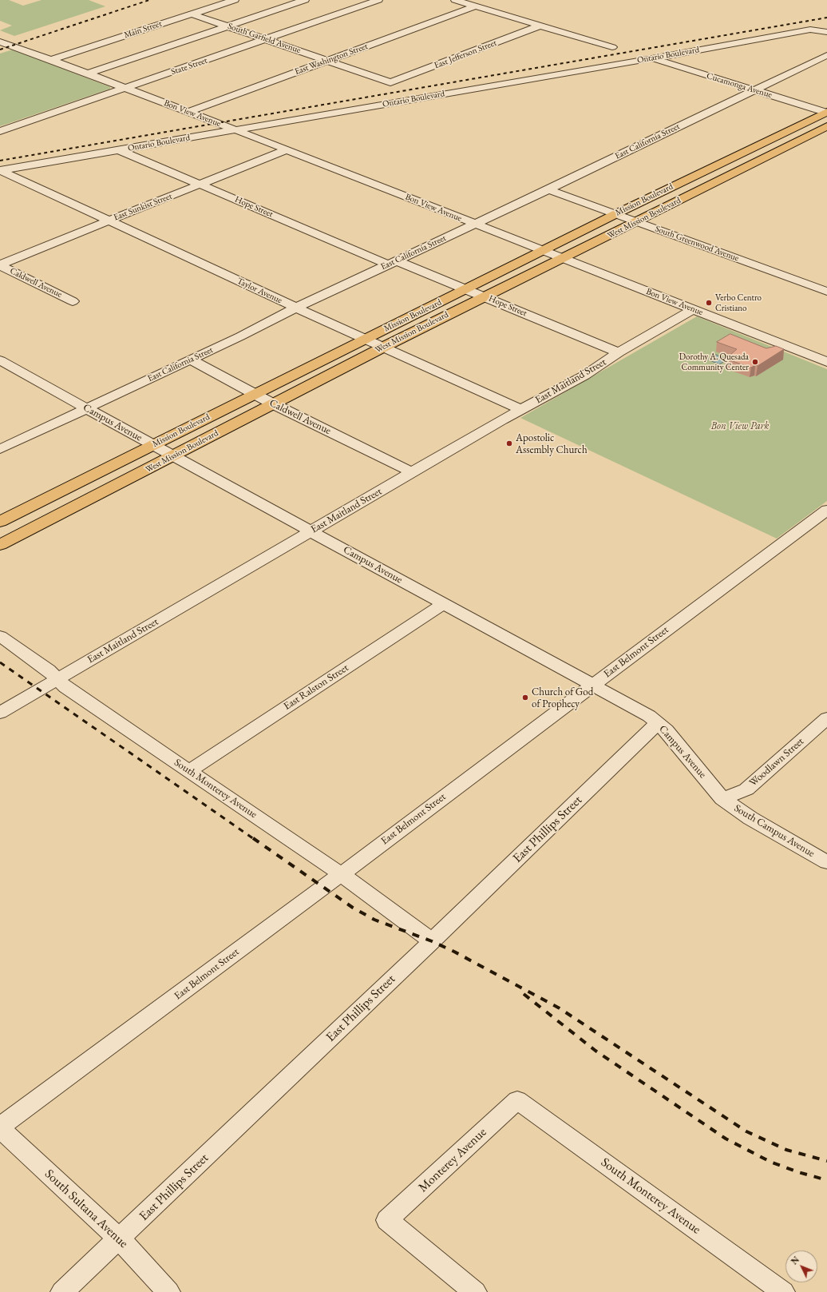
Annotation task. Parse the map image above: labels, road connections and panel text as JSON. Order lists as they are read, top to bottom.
{
  "streets": {
    "main road": ["Mission Boulevard", "West Mission Boulevard"],
    "street": [
      "Main Street",
      "South Garfield Avenue",
      "East Jefferson Street",
      "Ontario Boulevard",
      "East Washington Street",
      "State Street",
      "Cucamonga Avenue",
      "Bon View Avenue",
      "East California Street",
      "East Sunkist Street",
      "Hope Street",
      "South Greenwood Avenue",
      "Caldwell Avenue",
      "Taylor Avenue",
      "East Maitland Street",
      "Campus Avenue",
      "East Belmont Street",
      "East Ralston Street",
      "Woodlawn Street",
      "South Monterey Avenue",
      "East Phillips Street",
      "South Campus Avenue",
      "Monterey Avenue",
      "South Sultana Avenue"
    ]
  },
  "crossings": [
    ["Main Street", "South Garfield Avenue"],
    ["Main Street", "Bon View Avenue"],
    ["South Garfield Avenue", "East Jefferson Street"],
    ["South Garfield Avenue", "East Washington Street"],
    ["South Garfield Avenue", "State Street"],
    ["Ontario Boulevard", "Cucamonga Avenue"],
    ["Ontario Boulevard", "Bon View Avenue"],
    ["Ontario Boulevard", "Hope Street"],
    ["Ontario Boulevard", "Taylor Avenue"],
    ["East Washington Street", "Bon View Avenue"],
    ["State Street", "Bon View Avenue"],
    ["Cucamonga Avenue", "East California Street"],
    ["Cucamonga Avenue", "Mission Boulevard"],
    ["Bon View Avenue", "East California Street"],
    ["Bon View Avenue", "Mission Boulevard"],
    ["Bon View Avenue", "East Sunkist Street"],
    ["Bon View Avenue", "West Mission Boulevard"],
    ["Bon View Avenue", "East Maitland Street"],
    ["East California Street", "Hope Street"],
    ["East California Street", "South Greenwood Avenue"],
    ["East California Street", "Caldwell Avenue"],
    ["East California Street", "Taylor Avenue"],
    ["East California Street", "Campus Avenue"],
    ["Mission Boulevard", "Hope Street"],
    ["Mission Boulevard", "South Greenwood Avenue"],
    ["Mission Boulevard", "Caldwell Avenue"],
    ["Mission Boulevard", "Taylor Avenue"],
    ["Mission Boulevard", "Campus Avenue"],
    ["East Sunkist Street", "Hope Street"],
    ["East Sunkist Street", "Caldwell Avenue"],
    ["East Sunkist Street", "Taylor Avenue"],
    ["Hope Street", "West Mission Boulevard"],
    ["Hope Street", "East Maitland Street"],
    ["West Mission Boulevard", "South Greenwood Avenue"],
    ["West Mission Boulevard", "Caldwell Avenue"],
    ["West Mission Boulevard", "Taylor Avenue"],
    ["West Mission Boulevard", "Campus Avenue"],
    ["Caldwell Avenue", "East Maitland Street"],
    ["Taylor Avenue", "East Maitland Street"],
    ["East Maitland Street", "Campus Avenue"],
    ["East Maitland Street", "South Monterey Avenue"],
    ["Campus Avenue", "East Belmont Street"],
    ["Campus Avenue", "East Ralston Street"],
    ["Campus Avenue", "Woodlawn Street"],
    ["Campus Avenue", "East Phillips Street"],
    ["Campus Avenue", "South Campus Avenue"],
    ["East Belmont Street", "South Monterey Avenue"],
    ["East Belmont Street", "South Sultana Avenue"],
    ["East Ralston Street", "South Monterey Avenue"],
    ["Woodlawn Street", "South Campus Avenue"],
    ["South Monterey Avenue", "East Phillips Street"],
    ["South Monterey Avenue", "Monterey Avenue"],
    ["East Phillips Street", "South Sultana Avenue"]
  ],
  "parks": ["Bon View Park"],
  "places": [
    "Verbo Centro Cristiano",
    "Dorothy A. Quesada Community Center",
    "Apostolic Assembly Church",
    "Church of God of Prophecy"
  ],
  "north": "top left"
}
